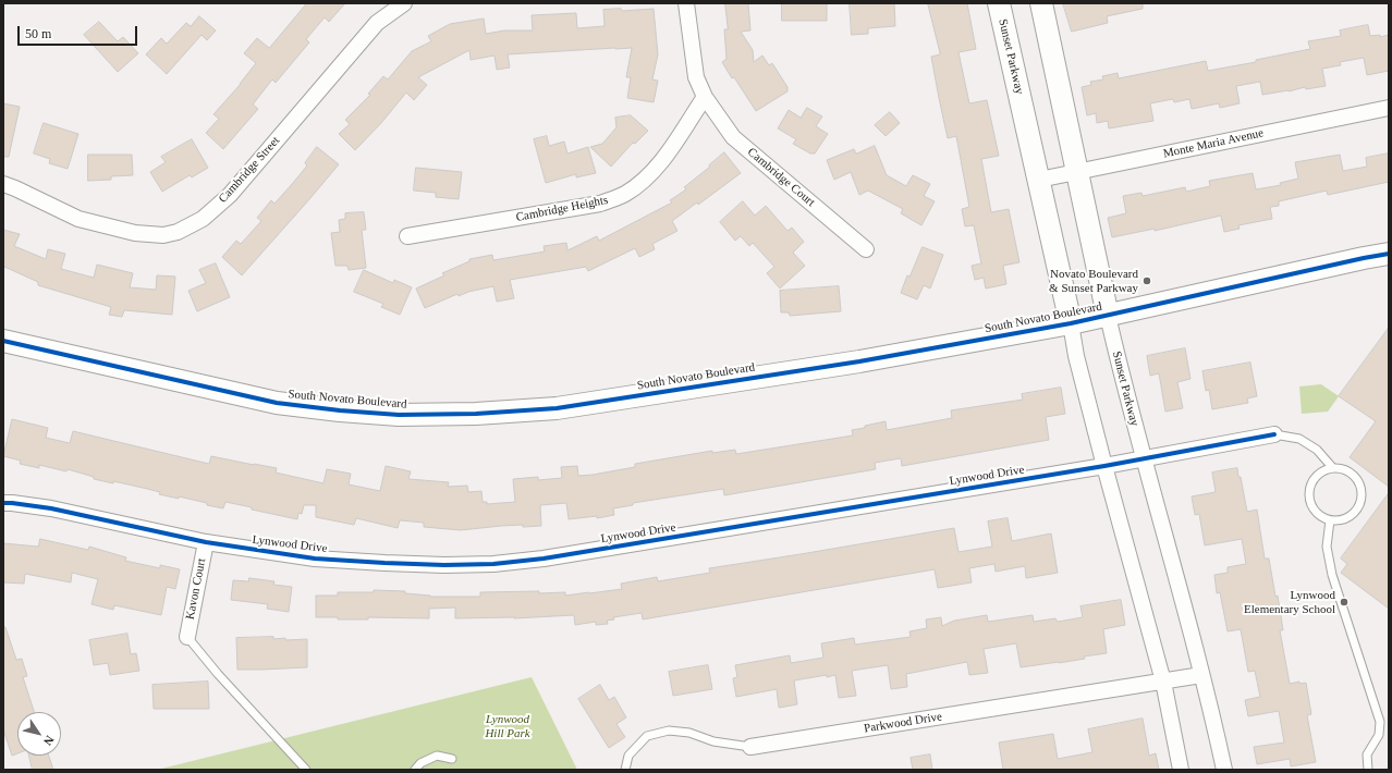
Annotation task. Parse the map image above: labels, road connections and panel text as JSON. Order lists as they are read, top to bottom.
{
  "streets": {
    "main road": ["Sunset Parkway", "South Novato Boulevard"],
    "street": [
      "Monte Maria Avenue",
      "Cambridge Street",
      "Cambridge Court",
      "Cambridge Heights",
      "Lynwood Drive",
      "Kavon Court",
      "Parkwood Drive"
    ]
  },
  "crossings": [
    ["Sunset Parkway", "Monte Maria Avenue"],
    ["Sunset Parkway", "South Novato Boulevard"],
    ["Sunset Parkway", "Lynwood Drive"],
    ["Sunset Parkway", "Parkwood Drive"],
    ["Cambridge Court", "Cambridge Heights"],
    ["Lynwood Drive", "Kavon Court"]
  ],
  "parks": ["Lynwood Hill Park"],
  "places": ["Novato Boulevard & Sunset Parkway", "Lynwood Elementary School"],
  "scale_bar": "50 m",
  "north": "bottom right"
}
